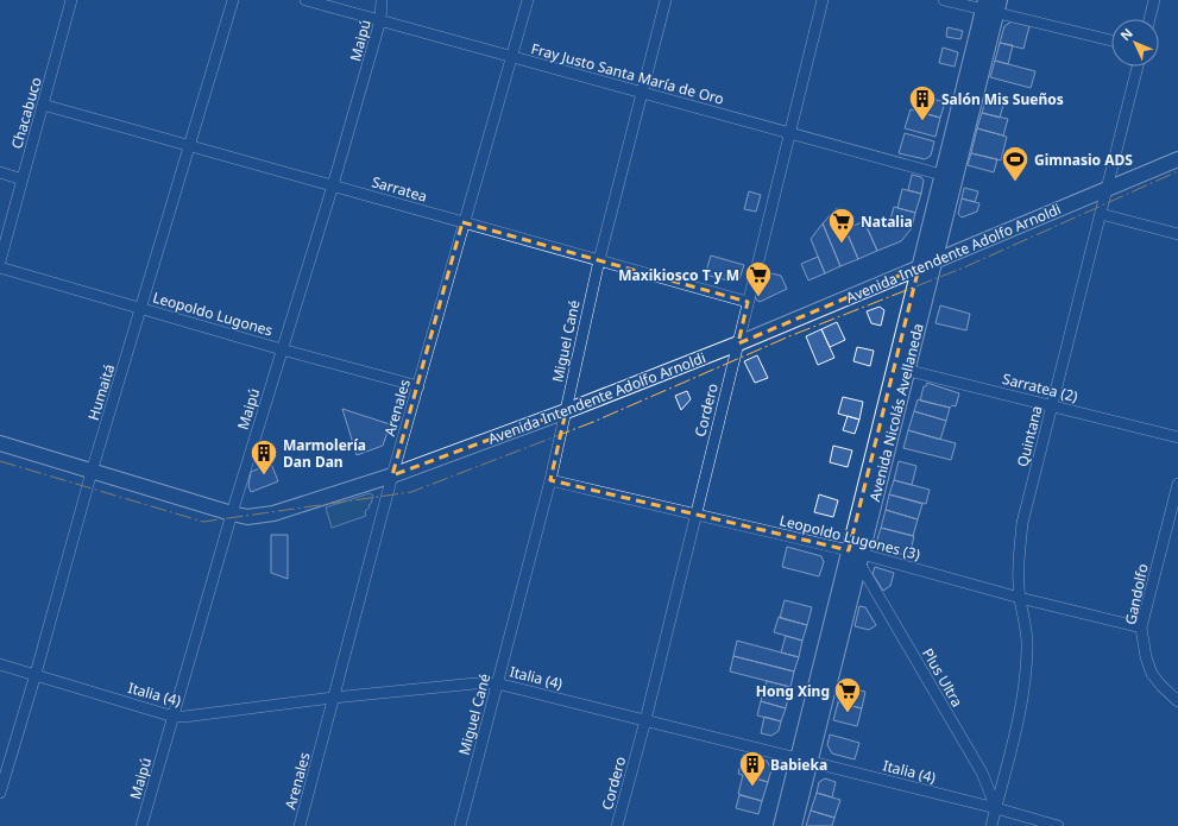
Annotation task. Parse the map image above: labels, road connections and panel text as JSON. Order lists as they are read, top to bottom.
{
  "streets": {
    "main road": ["Avenida Intendente Adolfo Arnoldi", "Avenida Nicolás Avellaneda"],
    "street": [
      "Maipú",
      "Fray Justo Santa María de Oro",
      "Chacabuco",
      "Sarratea",
      "Leopoldo Lugones",
      "Miguel Cané",
      "Sarratea (2)",
      "Humaitá",
      "Arenales",
      "Cordero",
      "Quintana",
      "Leopoldo Lugones (3)",
      "Gandolfo",
      "Italia (4)",
      "Plus Ultra"
    ]
  },
  "crossings": [
    ["Maipú", "Fray Justo Santa María de Oro"],
    ["Maipú", "Sarratea"],
    ["Maipú", "Avenida Intendente Adolfo Arnoldi"],
    ["Maipú", "Leopoldo Lugones"],
    ["Maipú", "Italia (4)"],
    ["Fray Justo Santa María de Oro", "Miguel Cané"],
    ["Fray Justo Santa María de Oro", "Arenales"],
    ["Fray Justo Santa María de Oro", "Cordero"],
    ["Fray Justo Santa María de Oro", "Avenida Nicolás Avellaneda"],
    ["Chacabuco", "Sarratea"],
    ["Sarratea", "Miguel Cané"],
    ["Sarratea", "Humaitá"],
    ["Sarratea", "Arenales"],
    ["Sarratea", "Cordero"],
    ["Avenida Intendente Adolfo Arnoldi", "Miguel Cané"],
    ["Avenida Intendente Adolfo Arnoldi", "Humaitá"],
    ["Avenida Intendente Adolfo Arnoldi", "Arenales"],
    ["Avenida Intendente Adolfo Arnoldi", "Cordero"],
    ["Avenida Intendente Adolfo Arnoldi", "Avenida Nicolás Avellaneda"],
    ["Avenida Intendente Adolfo Arnoldi", "Quintana"],
    ["Leopoldo Lugones", "Humaitá"],
    ["Leopoldo Lugones", "Arenales"],
    ["Miguel Cané", "Leopoldo Lugones (3)"],
    ["Miguel Cané", "Italia (4)"],
    ["Sarratea (2)", "Avenida Nicolás Avellaneda"],
    ["Sarratea (2)", "Quintana"],
    ["Humaitá", "Italia (4)"],
    ["Arenales", "Italia (4)"],
    ["Cordero", "Leopoldo Lugones (3)"],
    ["Cordero", "Italia (4)"],
    ["Avenida Nicolás Avellaneda", "Leopoldo Lugones (3)"],
    ["Avenida Nicolás Avellaneda", "Italia (4)"],
    ["Avenida Nicolás Avellaneda", "Plus Ultra"],
    ["Quintana", "Leopoldo Lugones (3)"],
    ["Quintana", "Italia (4)"],
    ["Quintana", "Plus Ultra"],
    ["Leopoldo Lugones (3)", "Gandolfo"],
    ["Leopoldo Lugones (3)", "Plus Ultra"],
    ["Italia (4)", "Plus Ultra"]
  ],
  "places": {
    "building": ["Salón Mis Sueños", "Marmolería Dan Dan", "Babieka"],
    "sports": ["Gimnasio ADS"],
    "supermarket": ["Natalia", "Maxikiosco T y M", "Hong Xing"]
  },
  "north": "top left"
}
